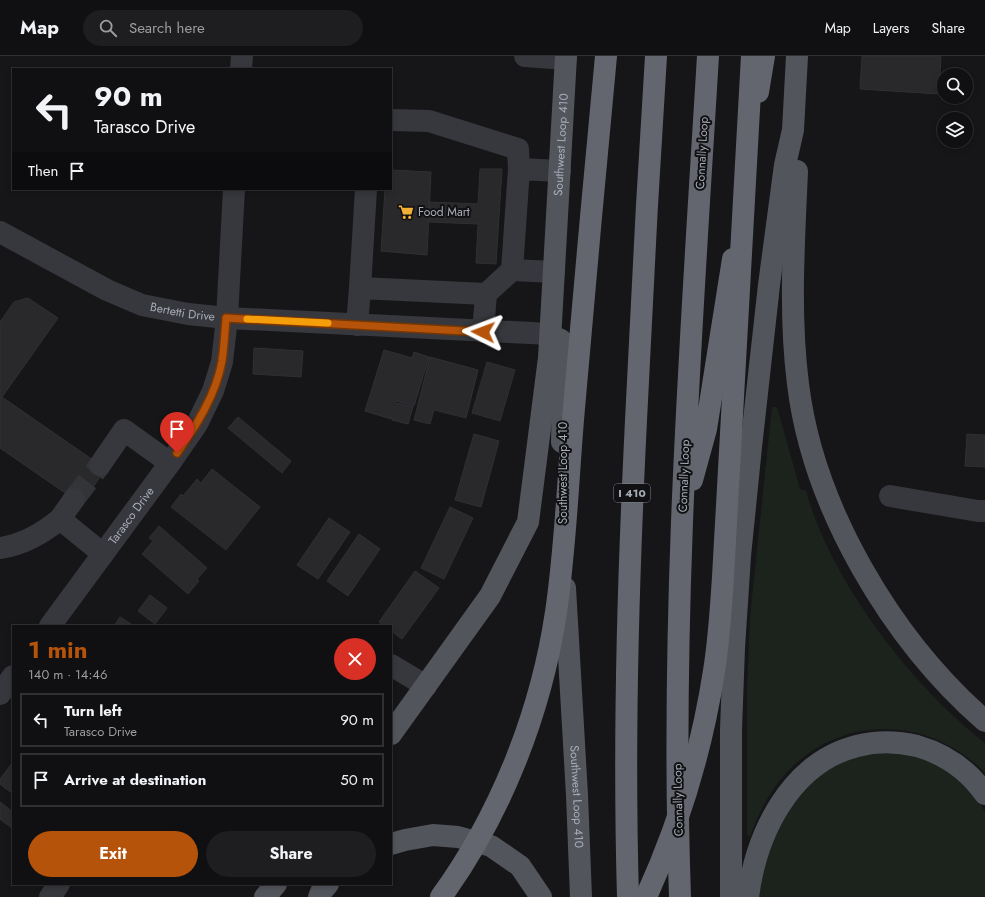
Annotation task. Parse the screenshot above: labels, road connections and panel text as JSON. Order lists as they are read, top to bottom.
{
  "streets": {
    "highway": ["Connally Loop", "I 410"],
    "main road": ["Southwest Loop 410"],
    "street": ["Bertetti Drive", "Tarasco Drive"]
  },
  "crossings": [
    ["Southwest Loop 410", "Bertetti Drive"],
    ["Bertetti Drive", "Tarasco Drive"]
  ],
  "places": {
    "supermarket": ["Food Mart"]
  },
  "page": {
    "header": "Map",
    "search": "Search here",
    "nav": ["Map", "Layers", "Share"],
    "turn": ["90 m", "Tarasco Drive"],
    "then": "Then",
    "heading": ["1 min", "140 m · 14:46"],
    "list": [
      {
        "name": "Turn left",
        "note": "Tarasco Drive",
        "value": "90 m"
      },
      {
        "name": "Arrive at destination",
        "value": "50 m"
      }
    ],
    "buttons": ["Exit", "Share"]
  }
}
